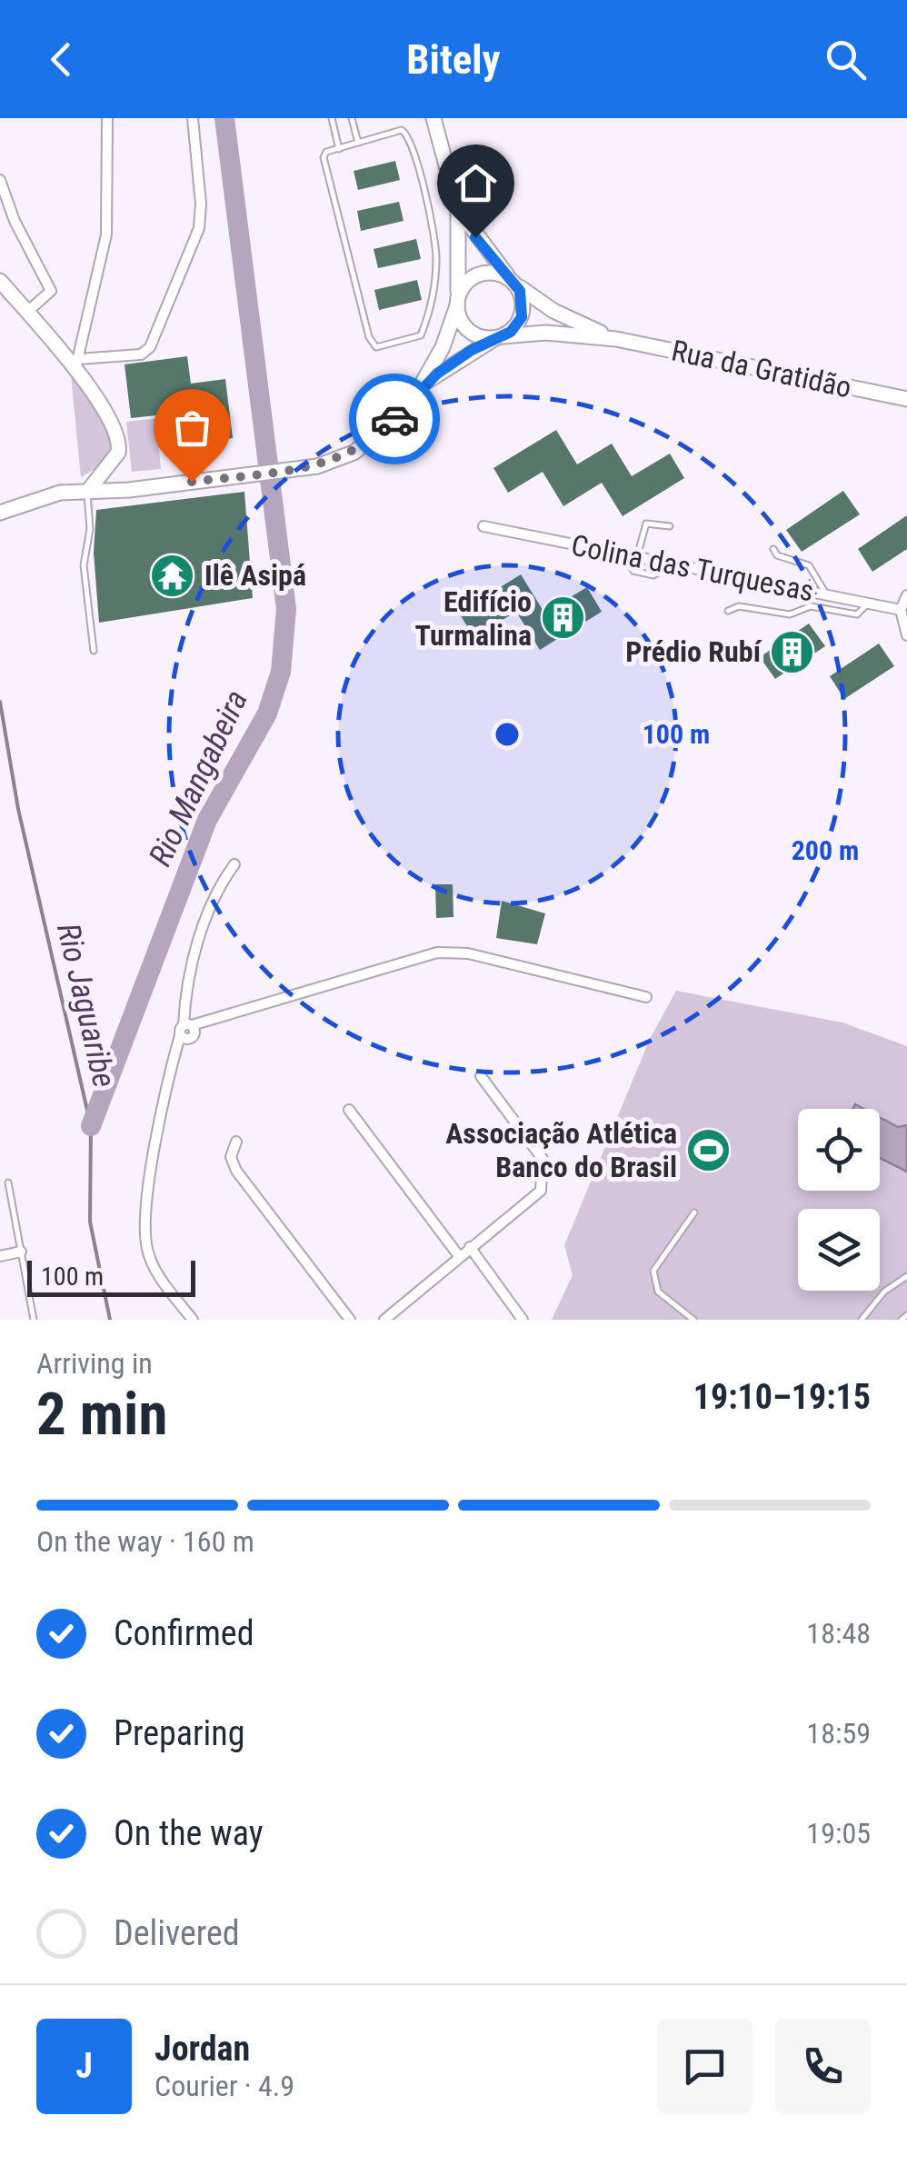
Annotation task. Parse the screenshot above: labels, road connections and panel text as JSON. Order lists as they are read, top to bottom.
{
  "streets": {
    "street": ["Rua da Gratidão", "Colina das Turquesas"]
  },
  "water": ["Rio Mangabeira", "Rio Jaguaribe"],
  "places": {
    "temple": ["Ilê Asipá"],
    "building": ["Edifício Turmalina", "Prédio Rubí"],
    "sports": ["Associação Atlética Banco do Brasil"]
  },
  "scale_bar": "100 m",
  "page": {
    "header": "Bitely",
    "scale": "100 m",
    "heading": ["2 min", "Arriving in", "19:10–19:15"],
    "panel": ["Jordan", "Courier · 4.9"],
    "bar": "On the way · 160 m",
    "list": [
      ["Confirmed", "18:48"],
      ["Preparing", "18:59"],
      ["On the way", "19:05"],
      "Delivered"
    ],
    "round": "J"
  },
  "rings": ["100 m", "200 m"]
}
